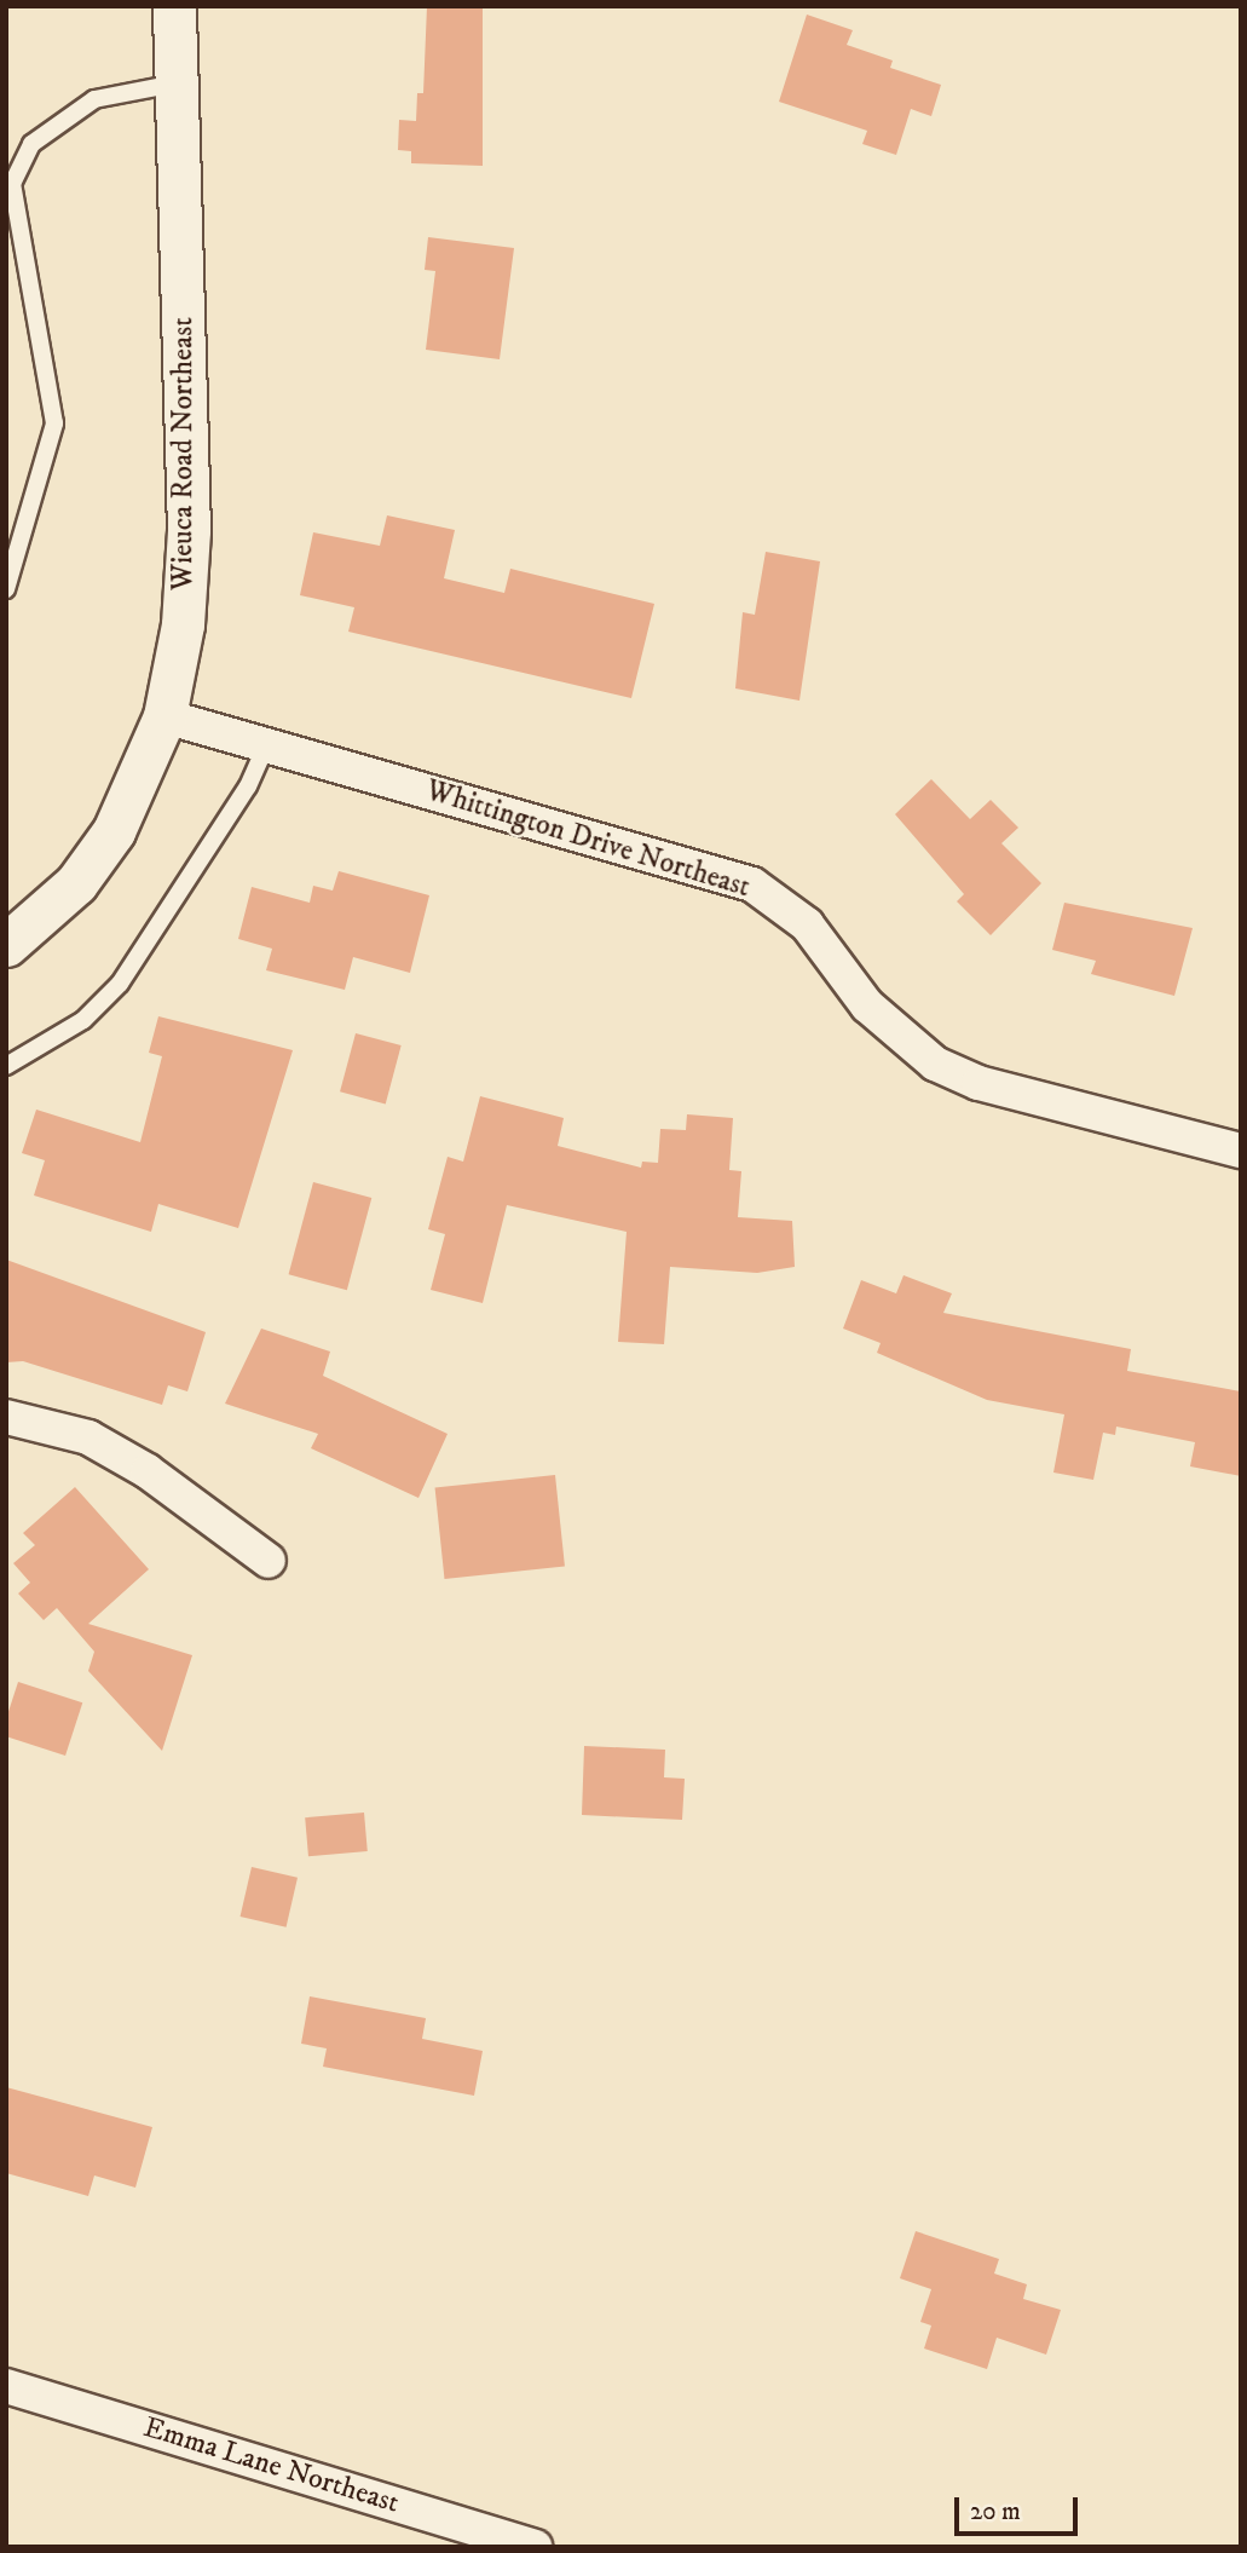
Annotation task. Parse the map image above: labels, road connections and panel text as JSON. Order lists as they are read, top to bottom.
{
  "streets": {
    "street": ["Wieuca Road Northeast", "Whittington Drive Northeast", "Emma Lane Northeast"]
  },
  "crossings": [
    ["Wieuca Road Northeast", "Whittington Drive Northeast"]
  ],
  "scale_bar": "20 m"
}
